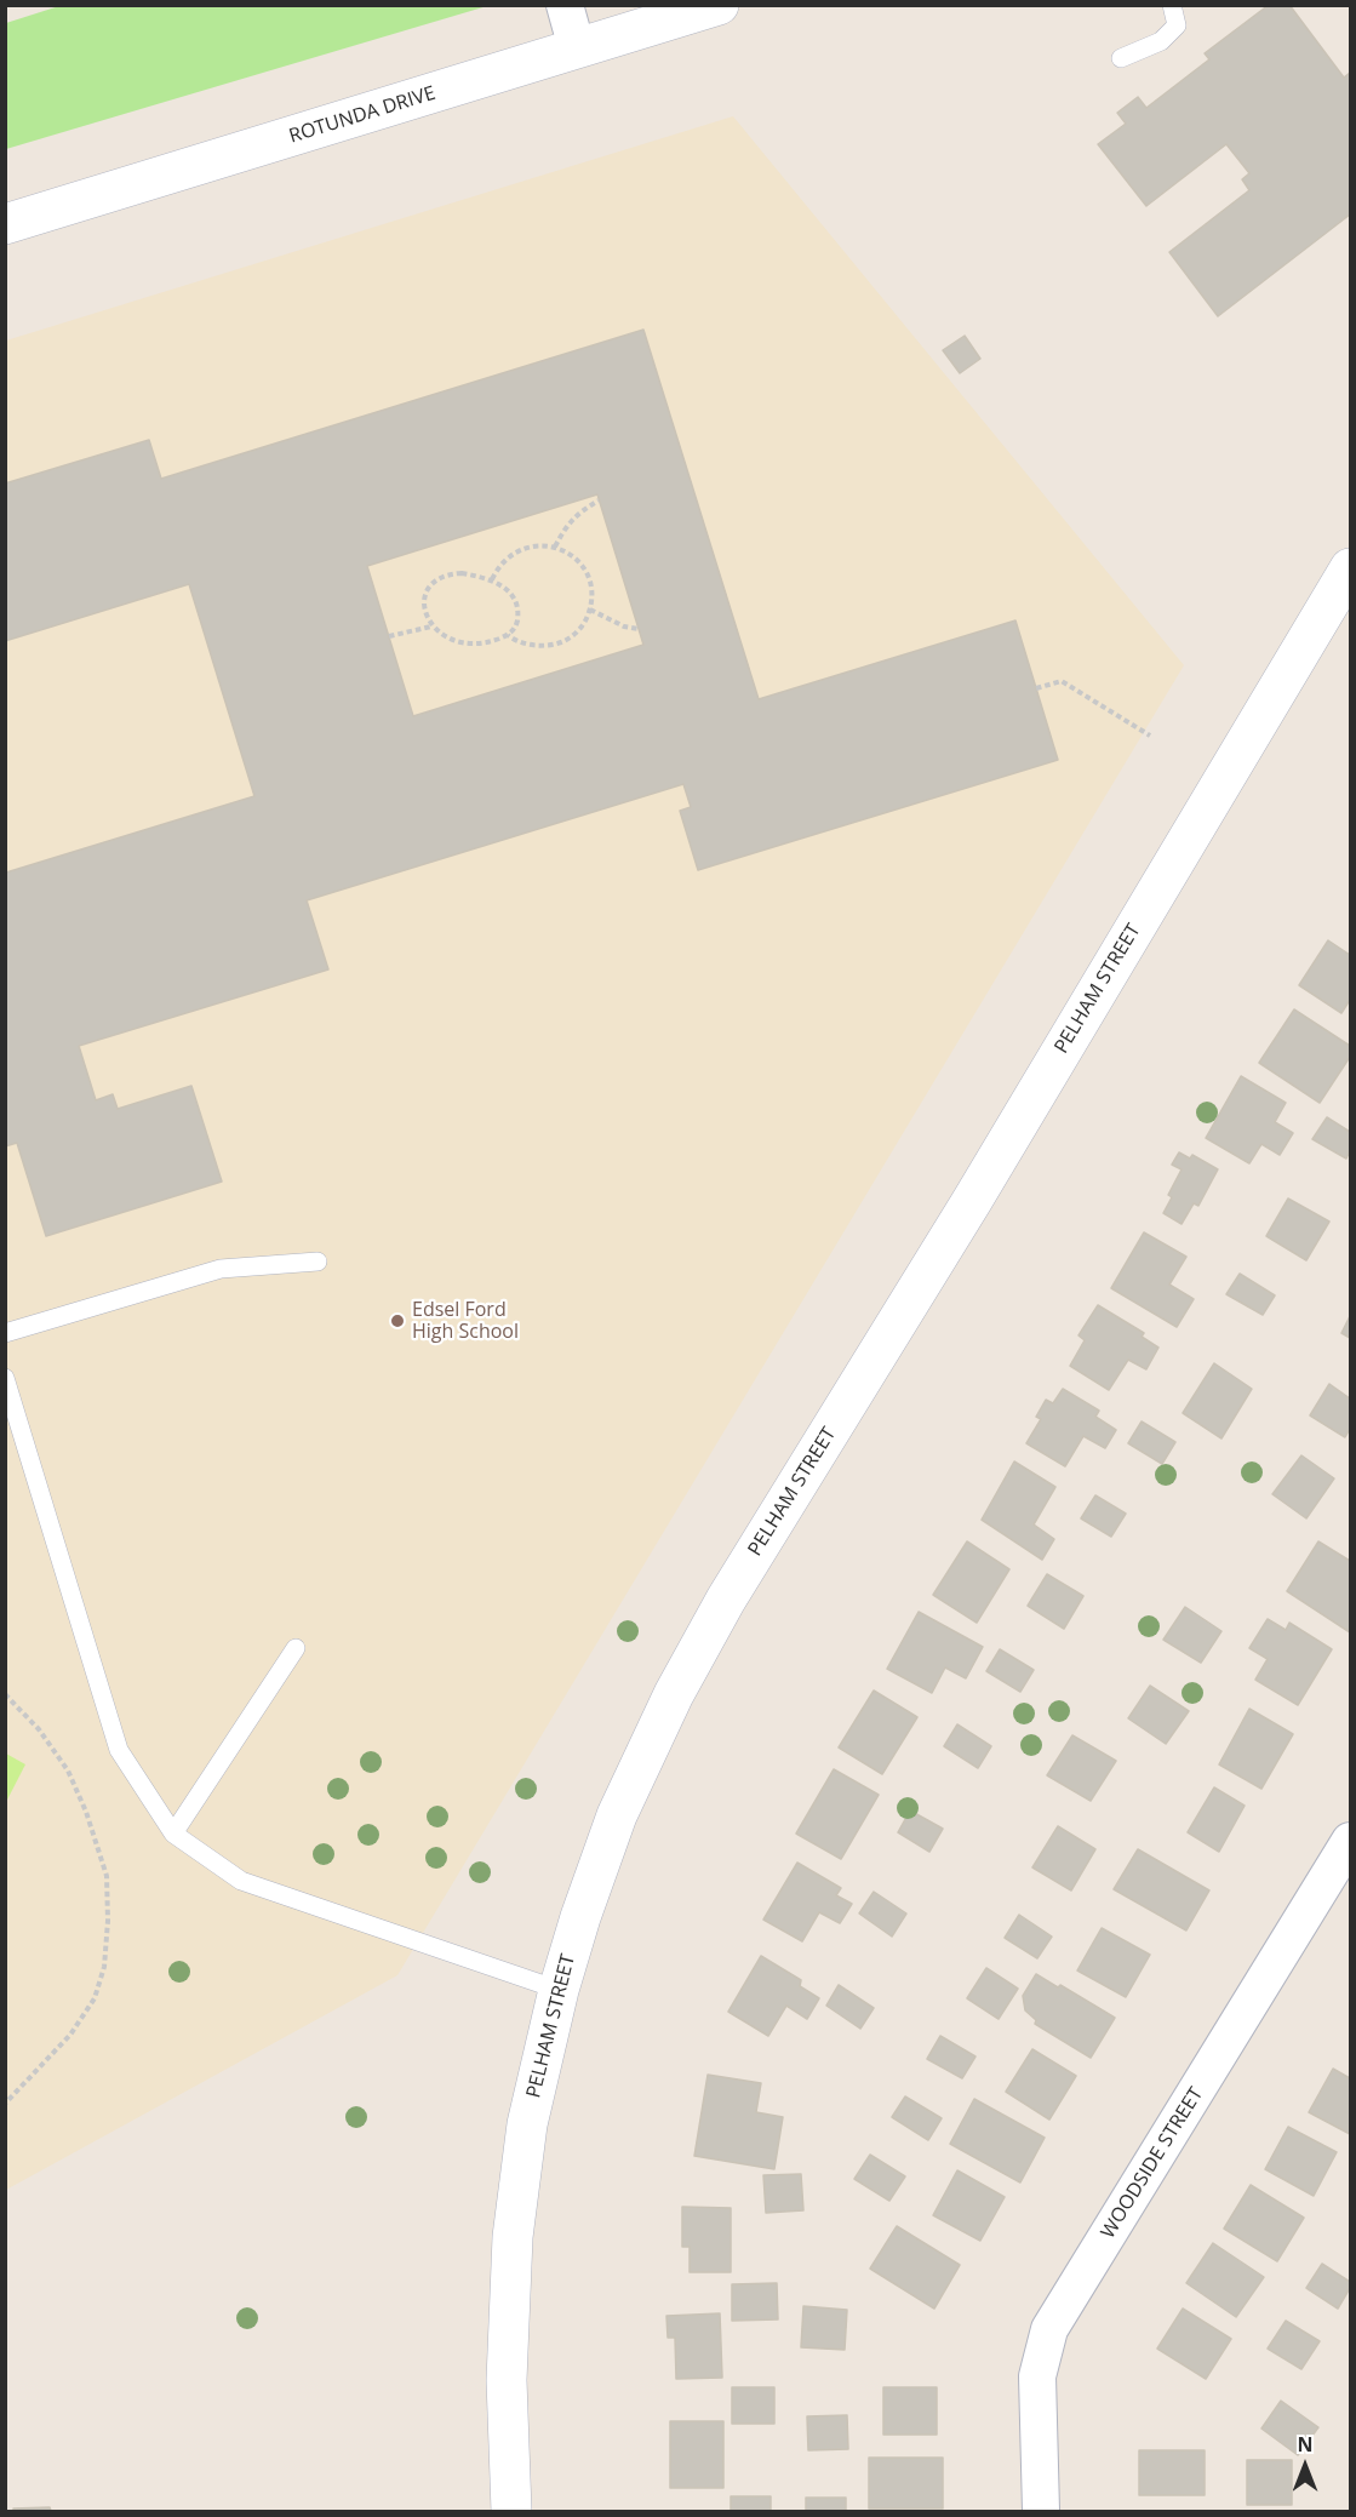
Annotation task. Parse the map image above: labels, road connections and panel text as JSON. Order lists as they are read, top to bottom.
{
  "streets": {
    "street": ["ROTUNDA DRIVE", "PELHAM STREET", "WOODSIDE STREET"]
  },
  "places": ["Edsel Ford High School"],
  "north": "top"
}
